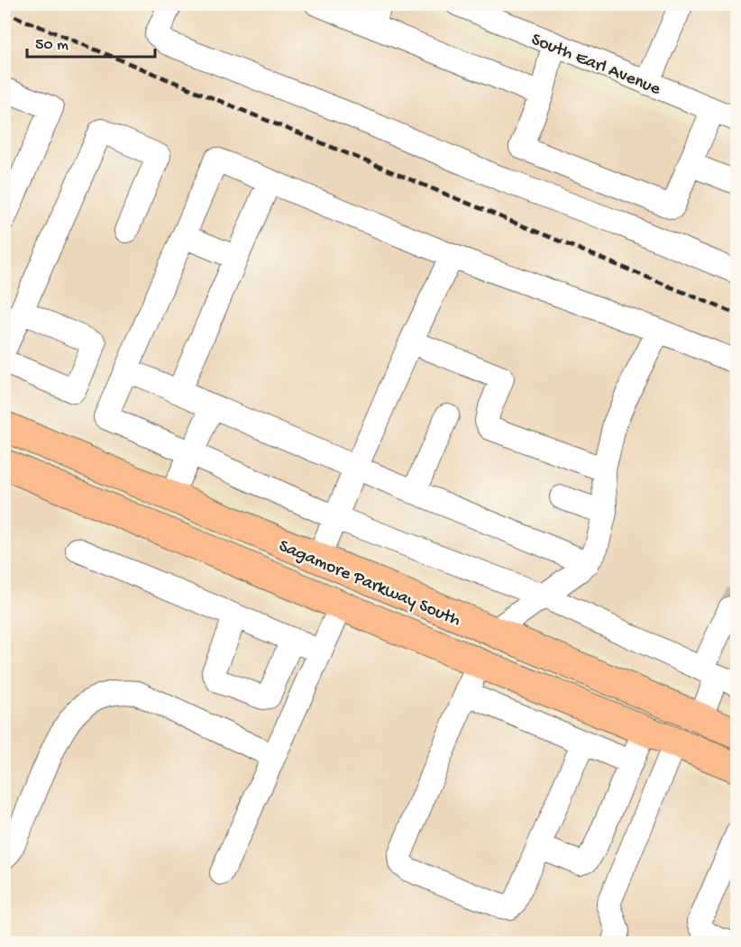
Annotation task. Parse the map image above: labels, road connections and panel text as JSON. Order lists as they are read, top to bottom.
{
  "streets": {
    "main road": ["Sagamore Parkway South"],
    "street": ["South Earl Avenue"]
  },
  "scale_bar": "50 m"
}
